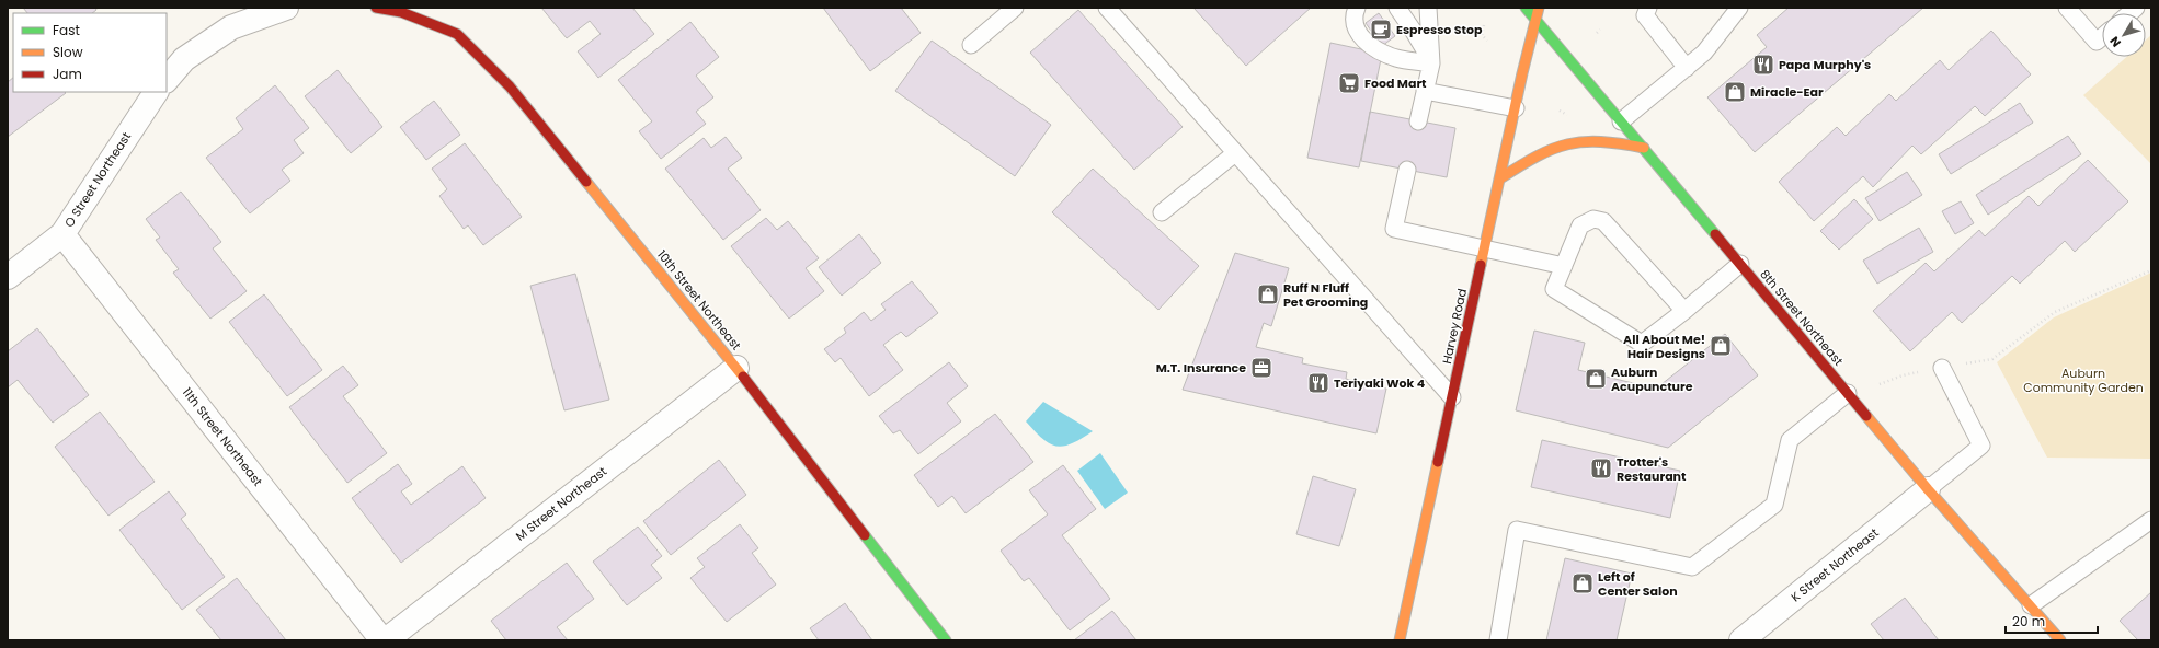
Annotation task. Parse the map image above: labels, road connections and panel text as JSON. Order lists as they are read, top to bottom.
{
  "streets": {
    "street": [
      "O Street Northeast",
      "10th Street Northeast",
      "8th Street Northeast",
      "Harvey Road",
      "11th Street Northeast",
      "M Street Northeast",
      "K Street Northeast"
    ]
  },
  "crossings": [
    ["O Street Northeast", "11th Street Northeast"],
    ["10th Street Northeast", "M Street Northeast"],
    ["8th Street Northeast", "Harvey Road"],
    ["8th Street Northeast", "K Street Northeast"]
  ],
  "parks": ["Auburn Community Garden"],
  "places": {
    "cafe": ["Espresso Stop"],
    "restaurant": ["Papa Murphy's", "Teriyaki Wok 4", "Trotter's Restaurant"],
    "supermarket": ["Food Mart"],
    "shop": [
      "Miracle-Ear",
      "Ruff N Fluff Pet Grooming",
      "All About Me! Hair Designs",
      "Auburn Acupuncture",
      "Left of Center Salon"
    ],
    "office": ["M.T. Insurance"]
  },
  "legend": ["Fast", "Slow", "Jam"],
  "scale_bar": "20 m",
  "north": "bottom left"
}
